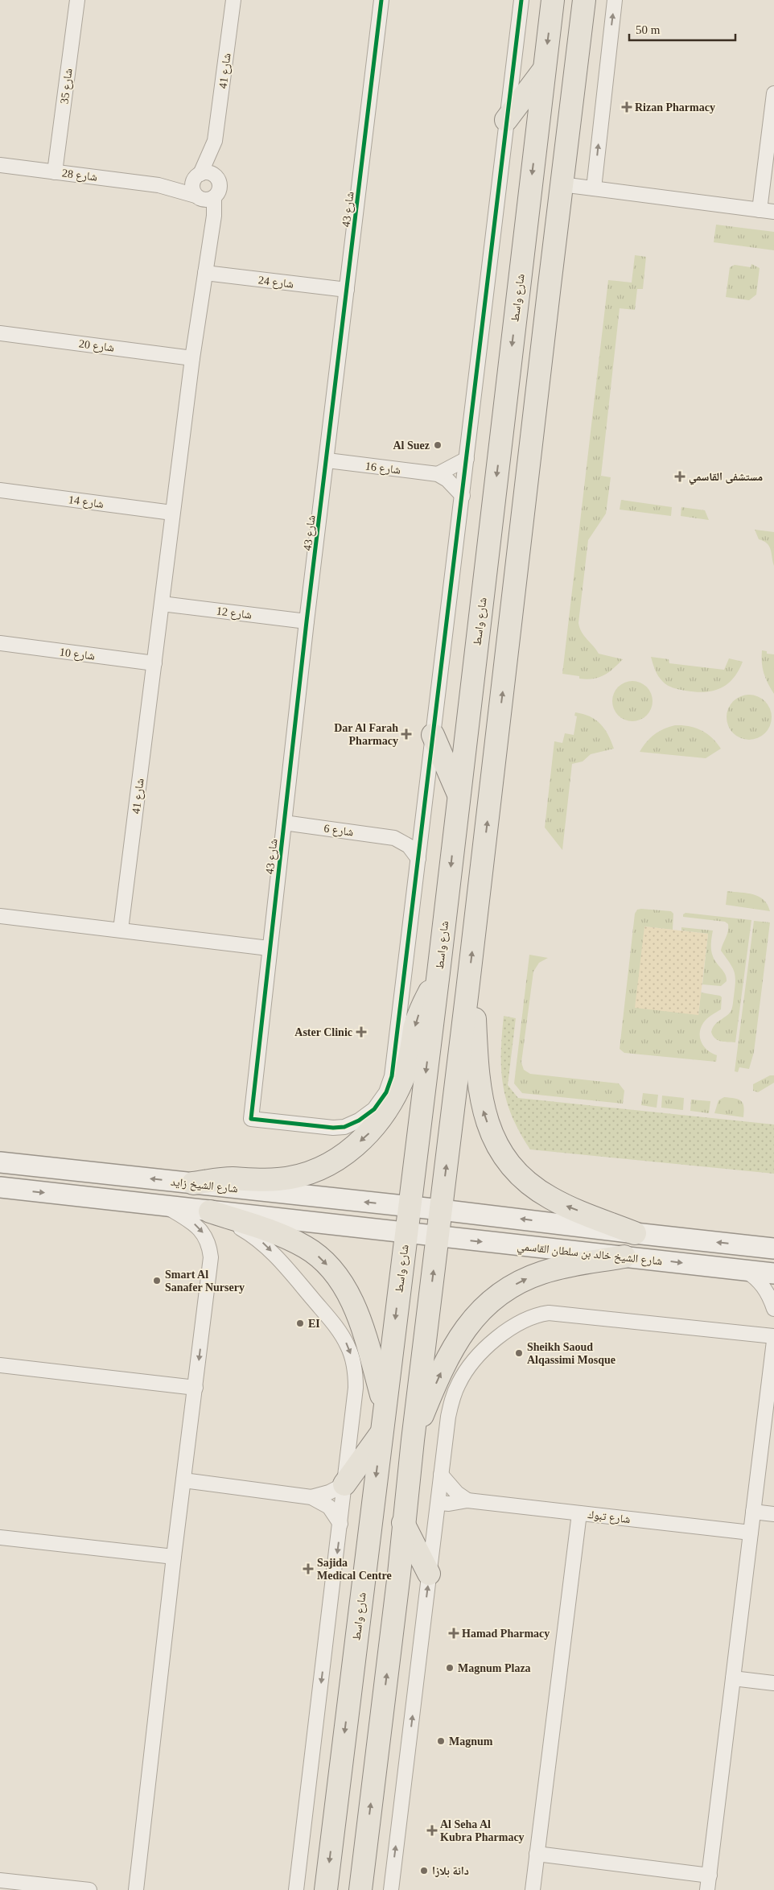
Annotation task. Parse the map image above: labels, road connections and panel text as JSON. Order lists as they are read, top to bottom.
{
  "streets": {
    "main road": ["شارع واسط", "شارع الشيخ زايد", "شارع الشيخ خالد بن سلطان القاسمي"],
    "street": [
      "شارع 41",
      "شارع 35",
      "شارع 28",
      "شارع 43",
      "شارع 24",
      "شارع 20",
      "شارع 16",
      "شارع 14",
      "شارع 12",
      "شارع 10",
      "شارع 6",
      "شارع تبوك"
    ]
  },
  "crossings": [
    ["شارع 41", "شارع 28"],
    ["شارع 41", "شارع 24"],
    ["شارع 41", "شارع 20"],
    ["شارع 41", "شارع 14"],
    ["شارع 41", "شارع 12"],
    ["شارع 41", "شارع 10"],
    ["شارع 35", "شارع 28"],
    ["شارع 43", "شارع 24"],
    ["شارع 43", "شارع 16"],
    ["شارع 43", "شارع 12"],
    ["شارع 43", "شارع 6"],
    ["شارع واسط", "شارع الشيخ زايد"],
    ["شارع واسط", "شارع الشيخ خالد بن سلطان القاسمي"]
  ],
  "places": {
    "health": [
      "Rizan Pharmacy",
      "مستشفى القاسمي",
      "Dar Al Farah Pharmacy",
      "Aster Clinic",
      "Sajida Medical Centre",
      "Hamad Pharmacy",
      "Al Seha Al Kubra Pharmacy"
    ],
    "other": [
      "Al Suez",
      "Smart Al Sanafer Nursery",
      "EI",
      "Sheikh Saoud Alqassimi Mosque",
      "Magnum Plaza",
      "Magnum",
      "دانة بلازا"
    ]
  },
  "scale_bar": "50 m"
}
